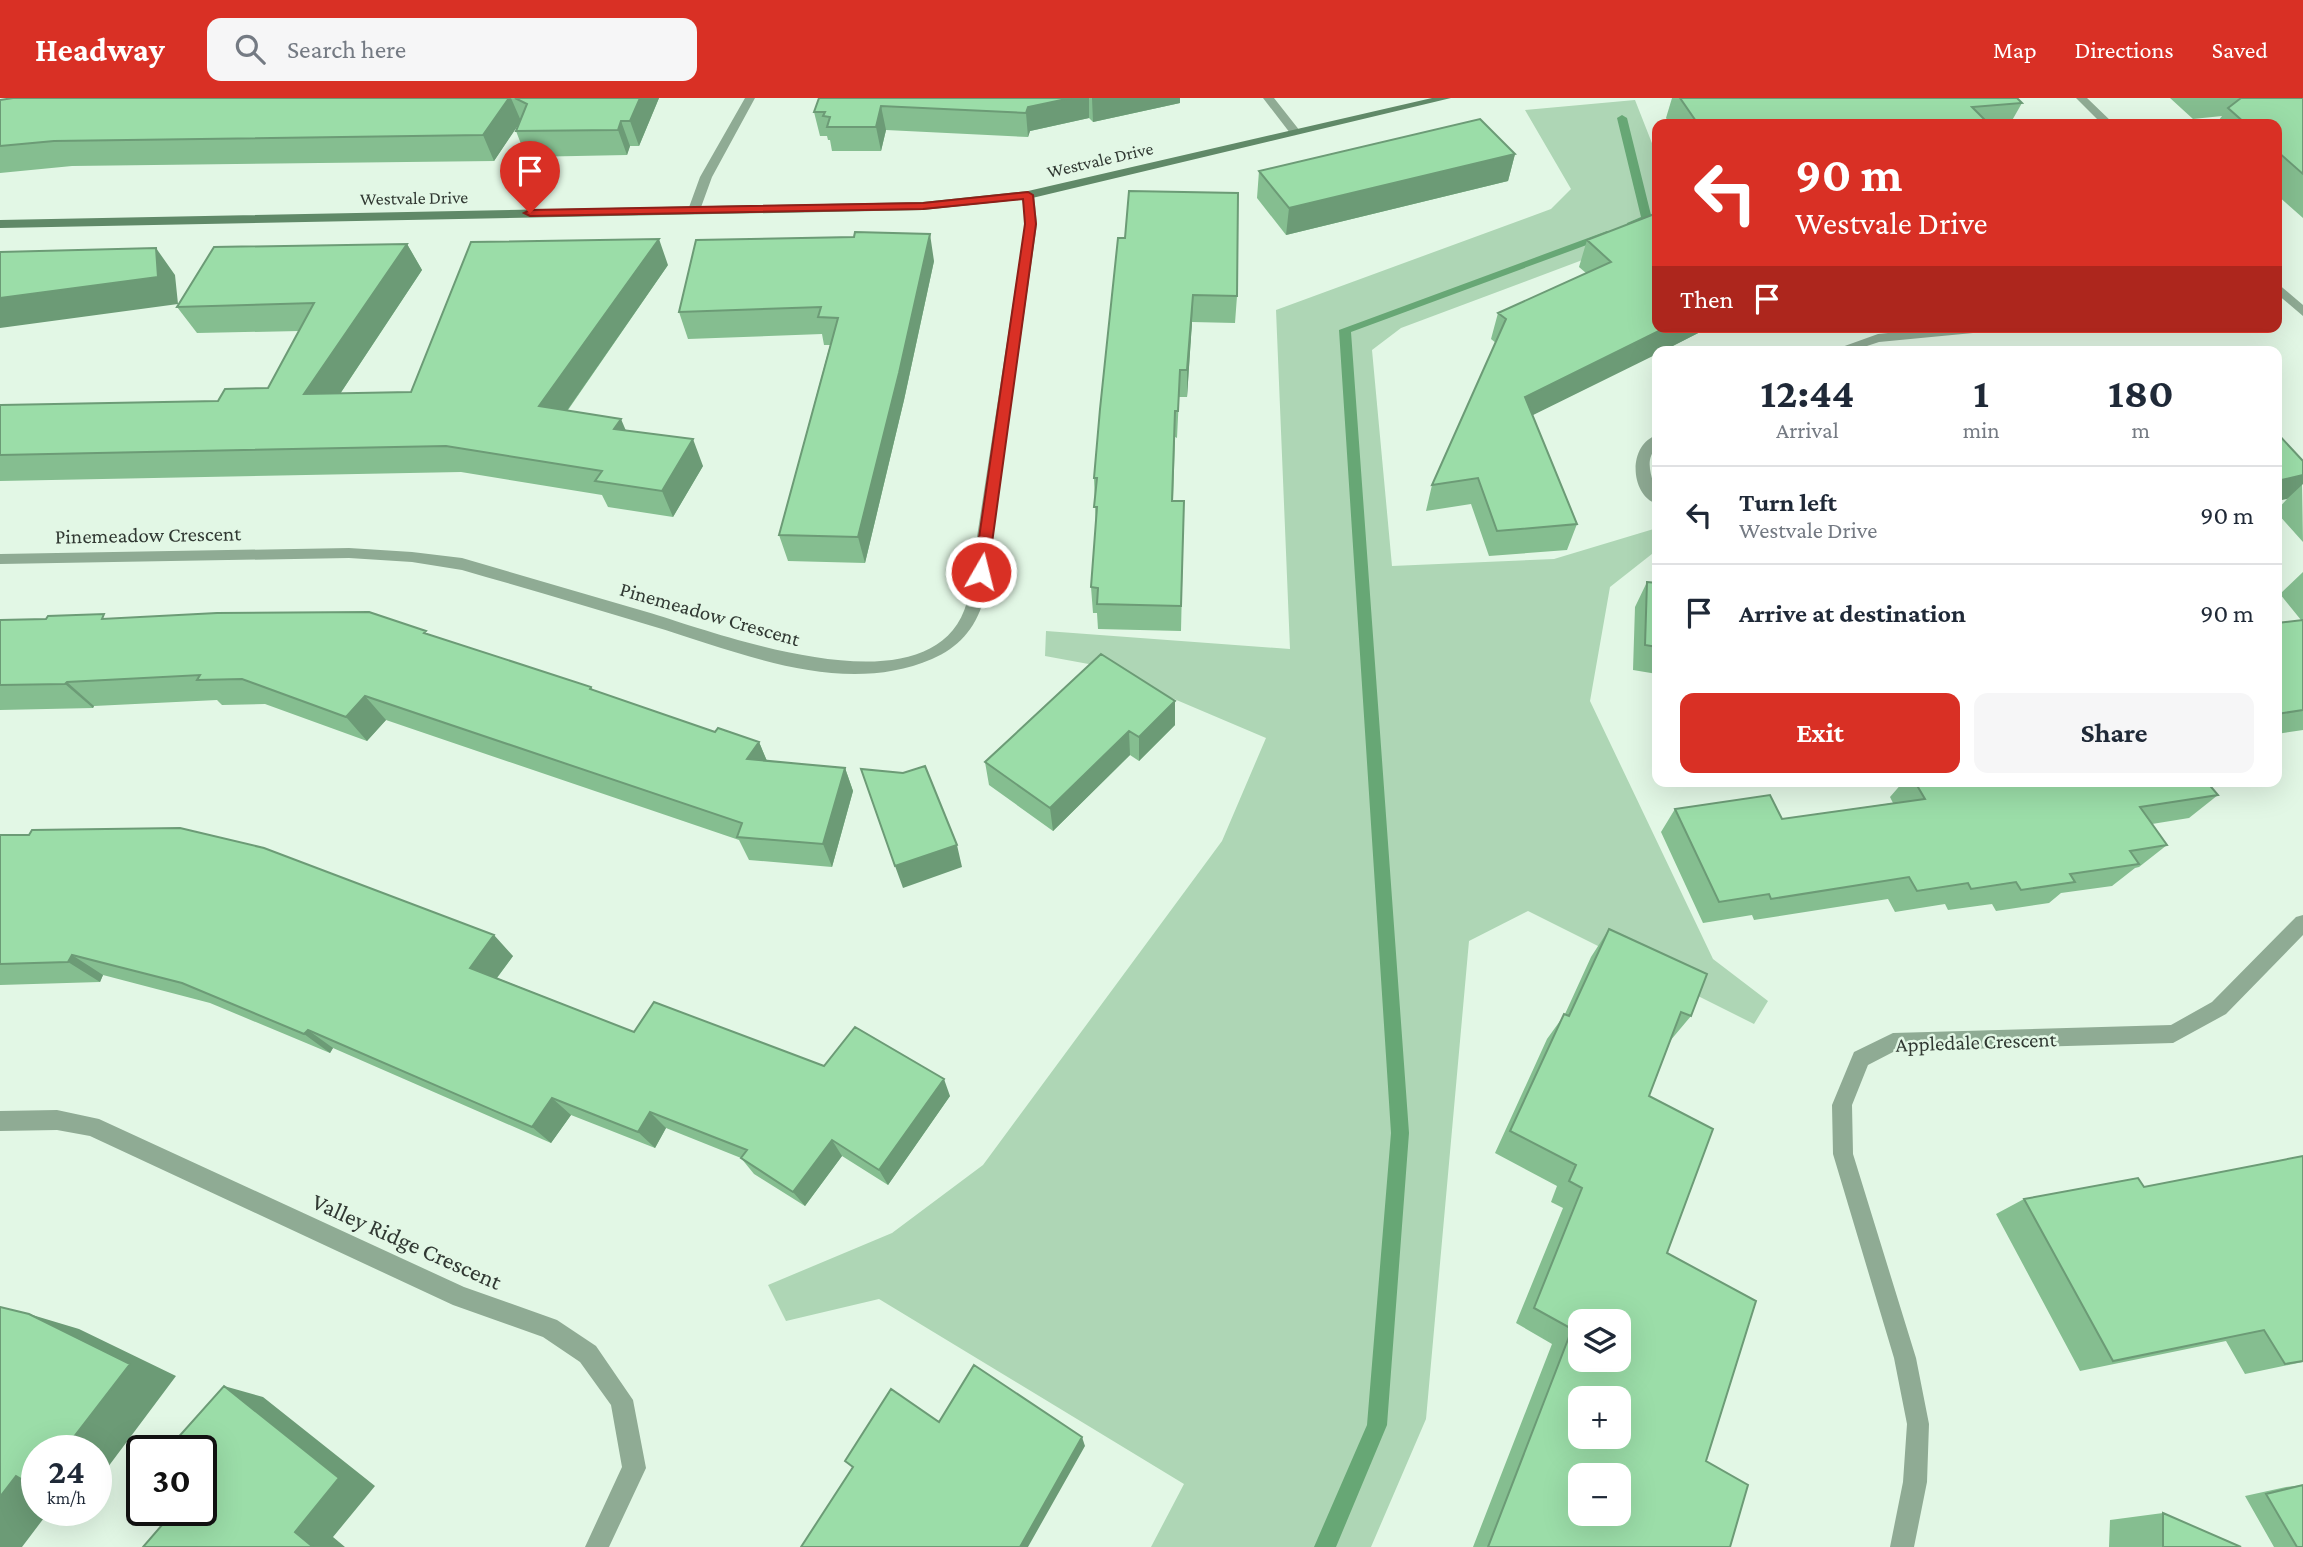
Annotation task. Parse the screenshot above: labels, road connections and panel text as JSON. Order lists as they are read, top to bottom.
{
  "streets": {
    "street": [
      "Westvale Drive",
      "Pinemeadow Crescent",
      "Appledale Crescent",
      "Valley Ridge Crescent"
    ]
  },
  "crossings": [
    ["Westvale Drive", "Pinemeadow Crescent"]
  ],
  "page": {
    "header": "Headway",
    "search": "Search here",
    "nav": ["Map", "Directions", "Saved"],
    "turn": ["90 m", "Westvale Drive"],
    "then": "Then",
    "eta": [
      "12:44",
      "Arrival",
      "1",
      "min",
      "180",
      "m"
    ],
    "list": [
      {
        "name": "Turn left",
        "note": "Westvale Drive",
        "value": "90 m"
      },
      {
        "name": "Arrive at destination",
        "value": "90 m"
      }
    ],
    "buttons": ["Exit", "Share"],
    "map_buttons": ["+", "−"],
    "speed": "24 km/h",
    "limit": "30"
  }
}
